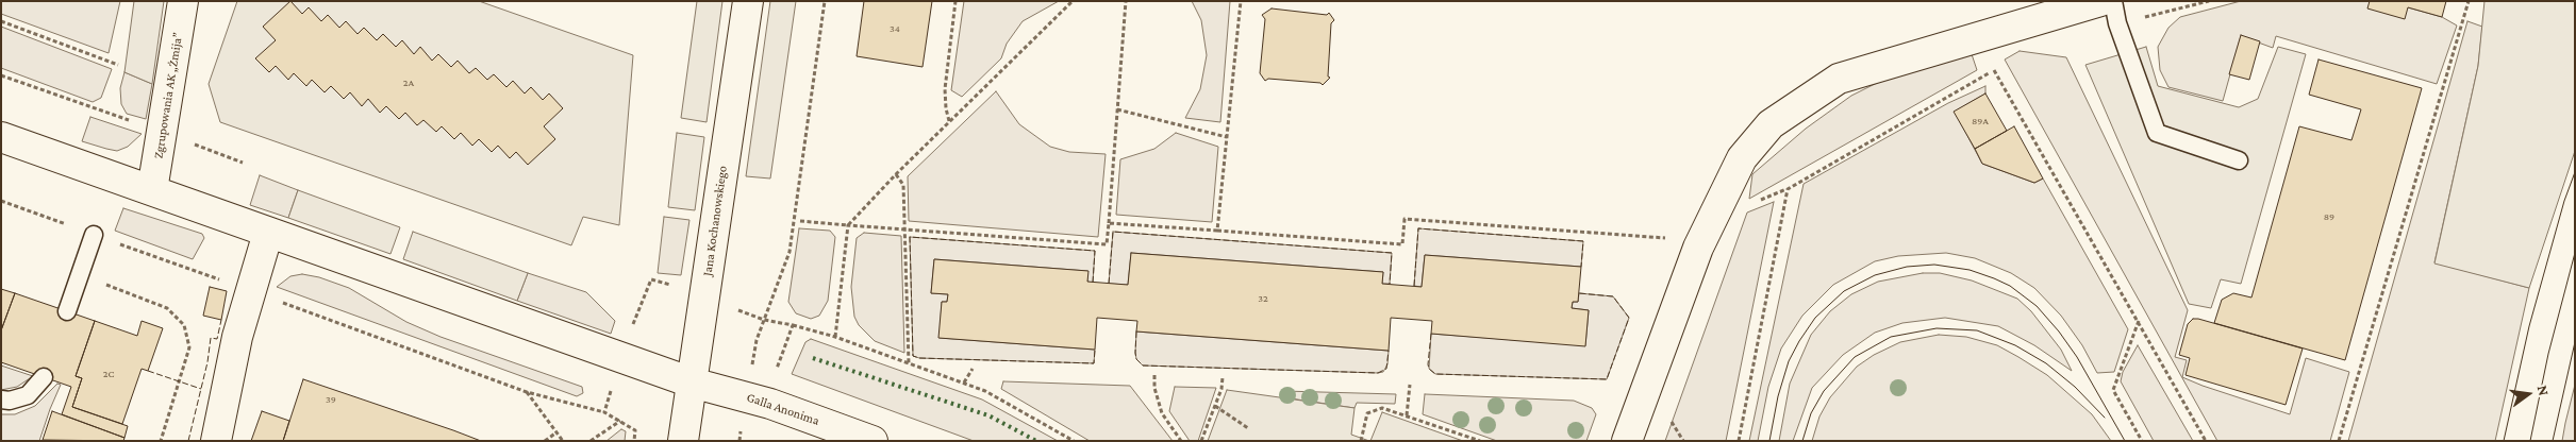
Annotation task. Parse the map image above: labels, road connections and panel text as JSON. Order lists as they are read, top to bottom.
{
  "streets": {
    "street": ["Zgrupowania AK „Żmija”", "Jana Kochanowskiego", "Galla Anonima"]
  },
  "crossings": [
    ["Zgrupowania AK „Żmija”", "Galla Anonima"],
    ["Jana Kochanowskiego", "Galla Anonima"]
  ],
  "house_numbers": [
    "34",
    "2A",
    "89A",
    "89",
    "32",
    "2C",
    "39"
  ],
  "north": "right"
}
